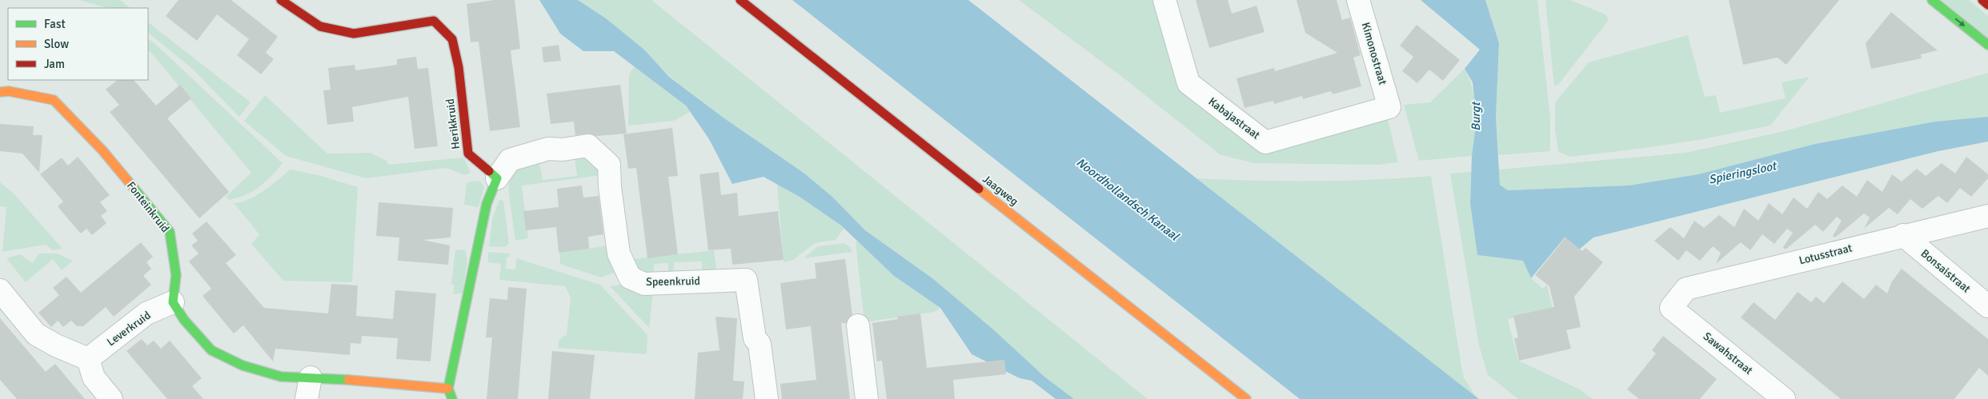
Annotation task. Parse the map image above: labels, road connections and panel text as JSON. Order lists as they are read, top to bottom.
{
  "streets": {
    "street": [
      "Kimonostraat",
      "Kabajastraat",
      "Herikkruid",
      "Jaagweg",
      "Fonteinkruid",
      "Lotusstraat",
      "Bonsaistraat",
      "Speenkruid",
      "Leverkruid",
      "Sawahstraat"
    ]
  },
  "crossings": [
    ["Kimonostraat", "Kabajastraat"],
    ["Herikkruid", "Speenkruid"],
    ["Fonteinkruid", "Leverkruid"],
    ["Lotusstraat", "Bonsaistraat"],
    ["Lotusstraat", "Sawahstraat"]
  ],
  "water": ["Burgt", "Spieringsloot", "Noordhollandsch Kanaal"],
  "legend": ["Fast", "Slow", "Jam"]
}
